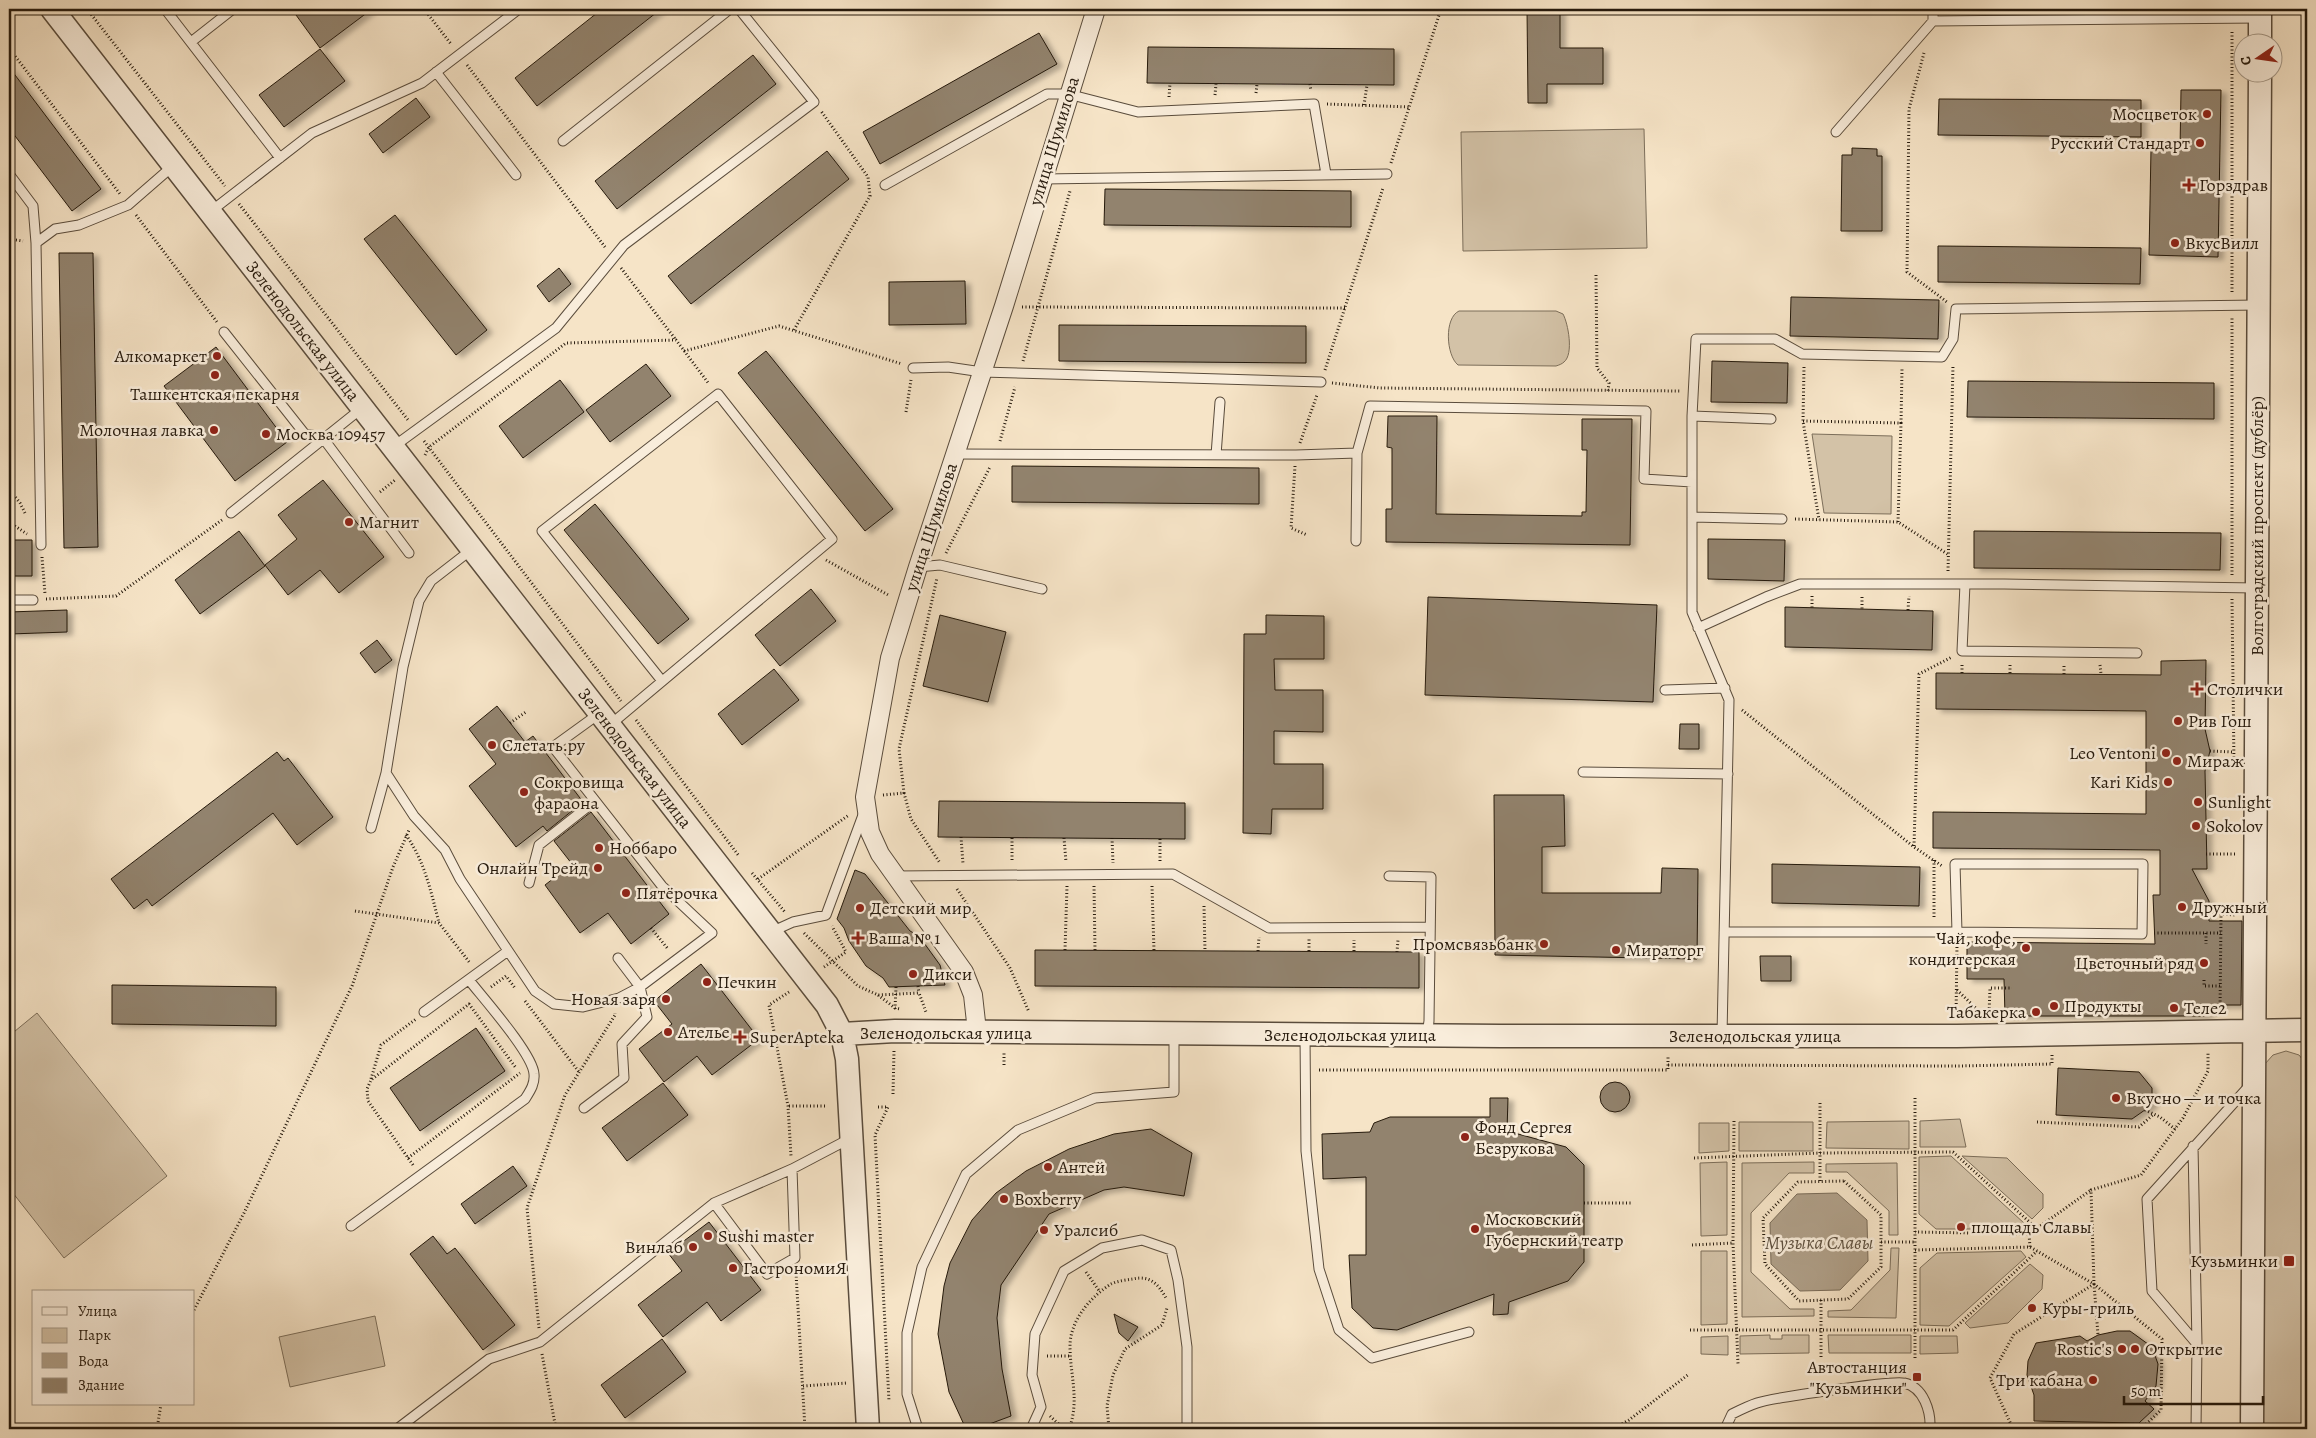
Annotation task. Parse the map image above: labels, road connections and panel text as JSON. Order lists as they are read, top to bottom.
{
  "streets": {
    "street": ["улица Шумилова", "Зеленодольская улица", "Волгоградский проспект (дублёр)"]
  },
  "crossings": [
    ["улица Шумилова", "Зеленодольская улица"],
    ["Зеленодольская улица", "Волгоградский проспект (дублёр)"]
  ],
  "water": ["Музыка Славы"],
  "places": {
    "other": [
      "Мосцветок",
      "Русский Стандарт",
      "ВкусВилл",
      "Алкомаркет",
      "Ташкентская пекарня",
      "Молочная лавка",
      "Москва 109457",
      "Магнит",
      "Рив Гош",
      "Слетать.ру",
      "Leo Ventoni",
      "Мираж",
      "Kari Kids",
      "Сокровища фараона",
      "Sunlight",
      "Sokolov",
      "Ноббаро",
      "Онлайн Трейд",
      "Пятёрочка",
      "Дружный",
      "Детский мир",
      "Промсвязьбанк",
      "Чай, кофе, кондитерская",
      "Мираторг",
      "Цветочный ряд",
      "Дикси",
      "Печкин",
      "Новая заря",
      "Продукты",
      "Теле2",
      "Табакерка",
      "Ателье",
      "Вкусно — и точка",
      "Фонд Сергея Безрукова",
      "Антей",
      "Boxberry",
      "площадь Славы",
      "Московский Губернский театр",
      "Уралсиб",
      "Sushi master",
      "Винлаб",
      "ГастрономиЯ",
      "Куры-гриль",
      "Rostic's",
      "Открытие",
      "Три кабана"
    ],
    "health": [
      "Горздрав",
      "Столички",
      "Ваша № 1",
      "SuperApteka"
    ],
    "transit": ["Кузьминки", "Автостанция \"Кузьминки\""]
  },
  "legend": [
    "Улица",
    "Парк",
    "Вода",
    "Здание"
  ],
  "scale_bar": "50 m",
  "north": "left"
}
